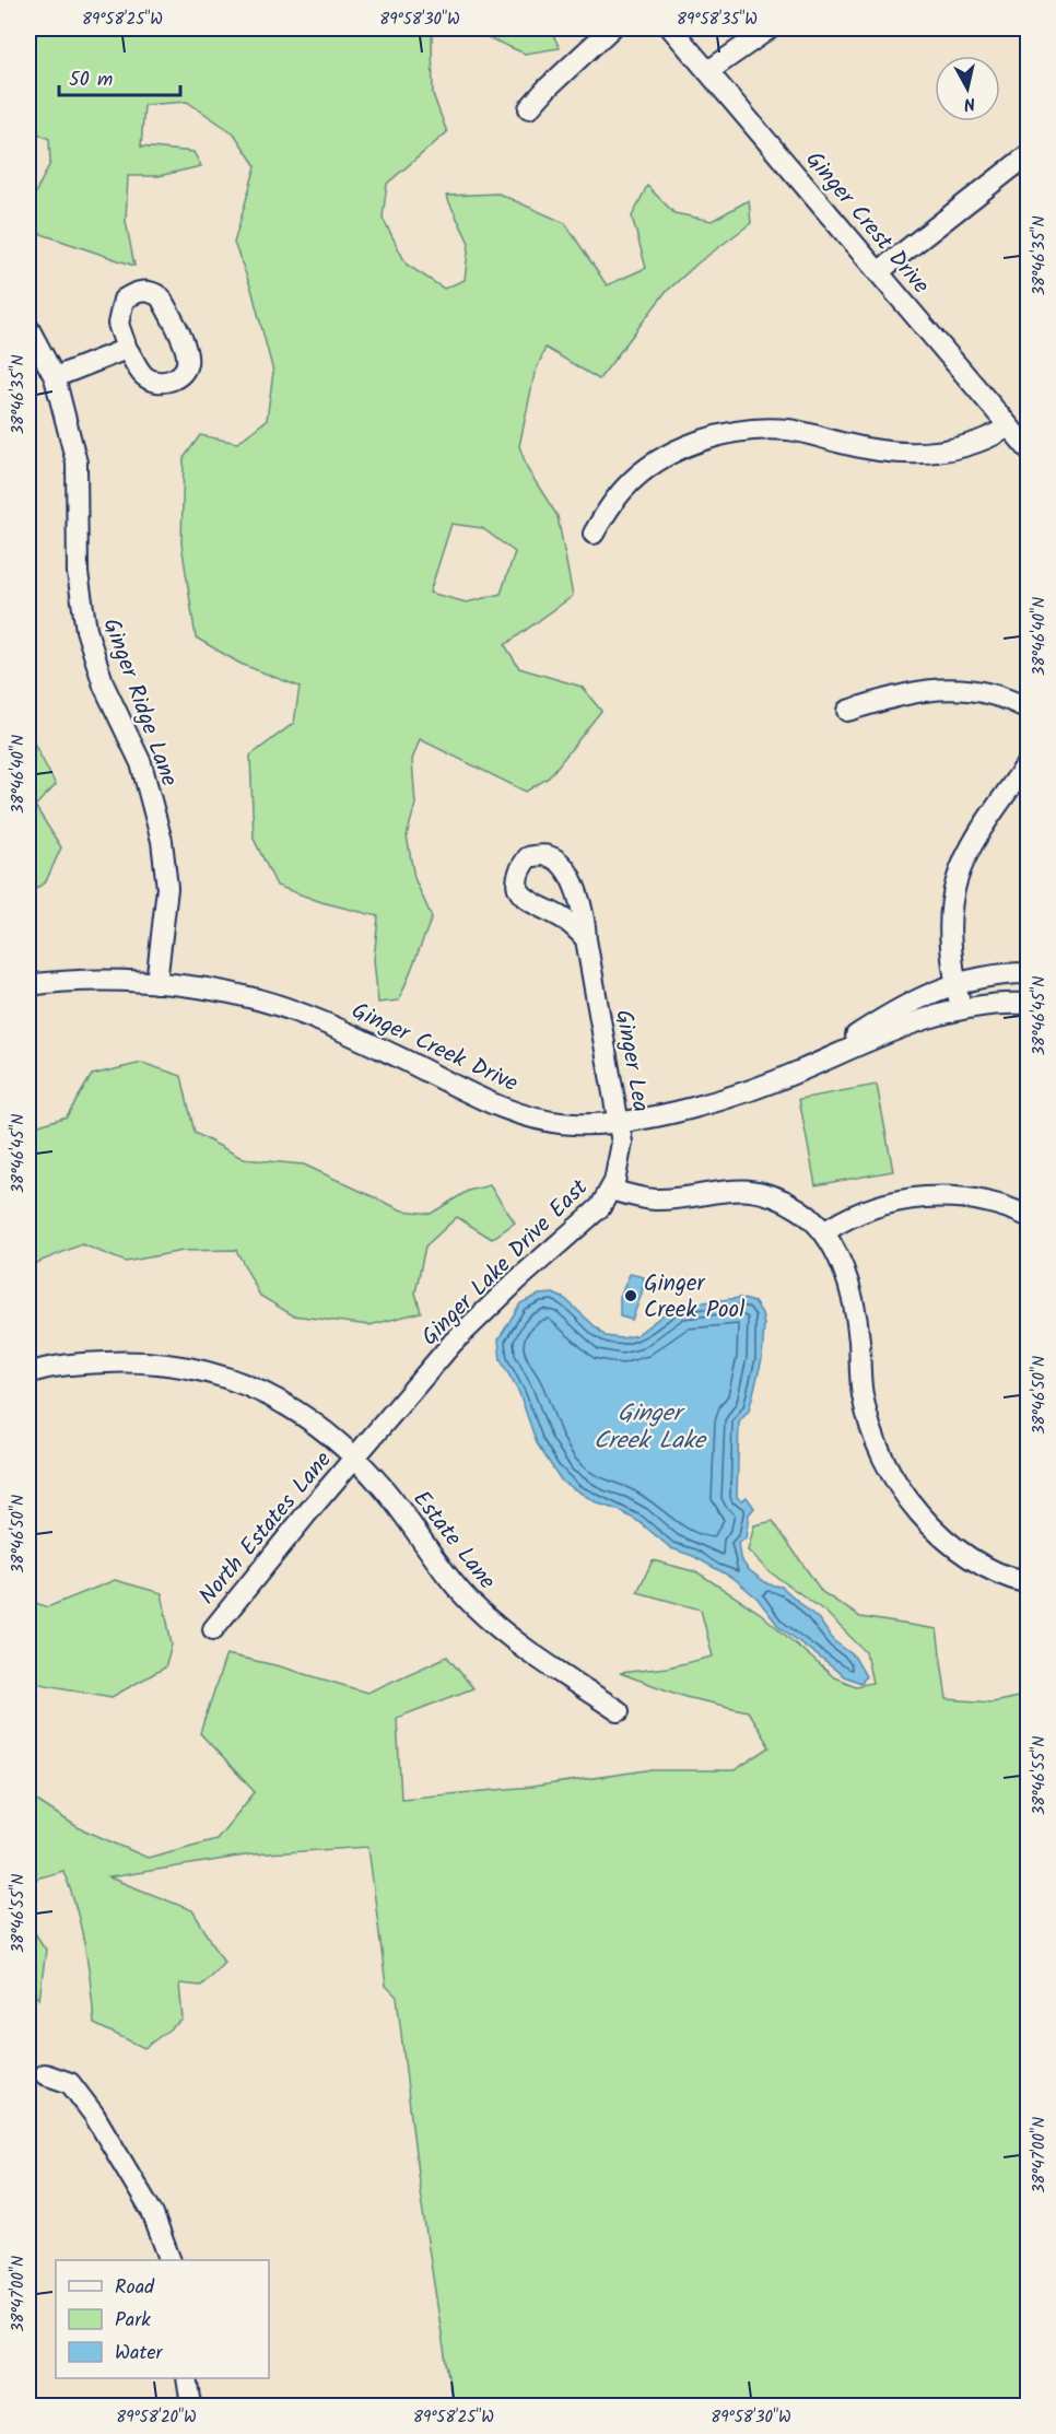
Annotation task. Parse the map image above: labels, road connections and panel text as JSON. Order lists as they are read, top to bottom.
{
  "streets": {
    "street": [
      "Ginger Crest Drive",
      "Ginger Ridge Lane",
      "Ginger Creek Drive",
      "Ginger Lea",
      "Ginger Lake Drive East",
      "North Estates Lane",
      "Estate Lane"
    ]
  },
  "crossings": [
    ["Ginger Ridge Lane", "Ginger Creek Drive"],
    ["Ginger Creek Drive", "Ginger Lea"],
    ["Ginger Lea", "Ginger Lake Drive East"],
    ["Ginger Lake Drive East", "North Estates Lane"],
    ["Ginger Lake Drive East", "Estate Lane"],
    ["North Estates Lane", "Estate Lane"]
  ],
  "water": ["Ginger Creek Lake"],
  "places": ["Ginger Creek Pool"],
  "legend": ["Road", "Park", "Water"],
  "scale_bar": "50 m",
  "north": "bottom",
  "coordinates": [
    "89°58'25\"W",
    "89°58'30\"W",
    "89°58'35\"W",
    "38°46'35\"N",
    "38°46'40\"N",
    "38°46'45\"N",
    "38°46'50\"N",
    "38°46'55\"N",
    "38°47'00\"N",
    "89°58'20\"W"
  ]
}
